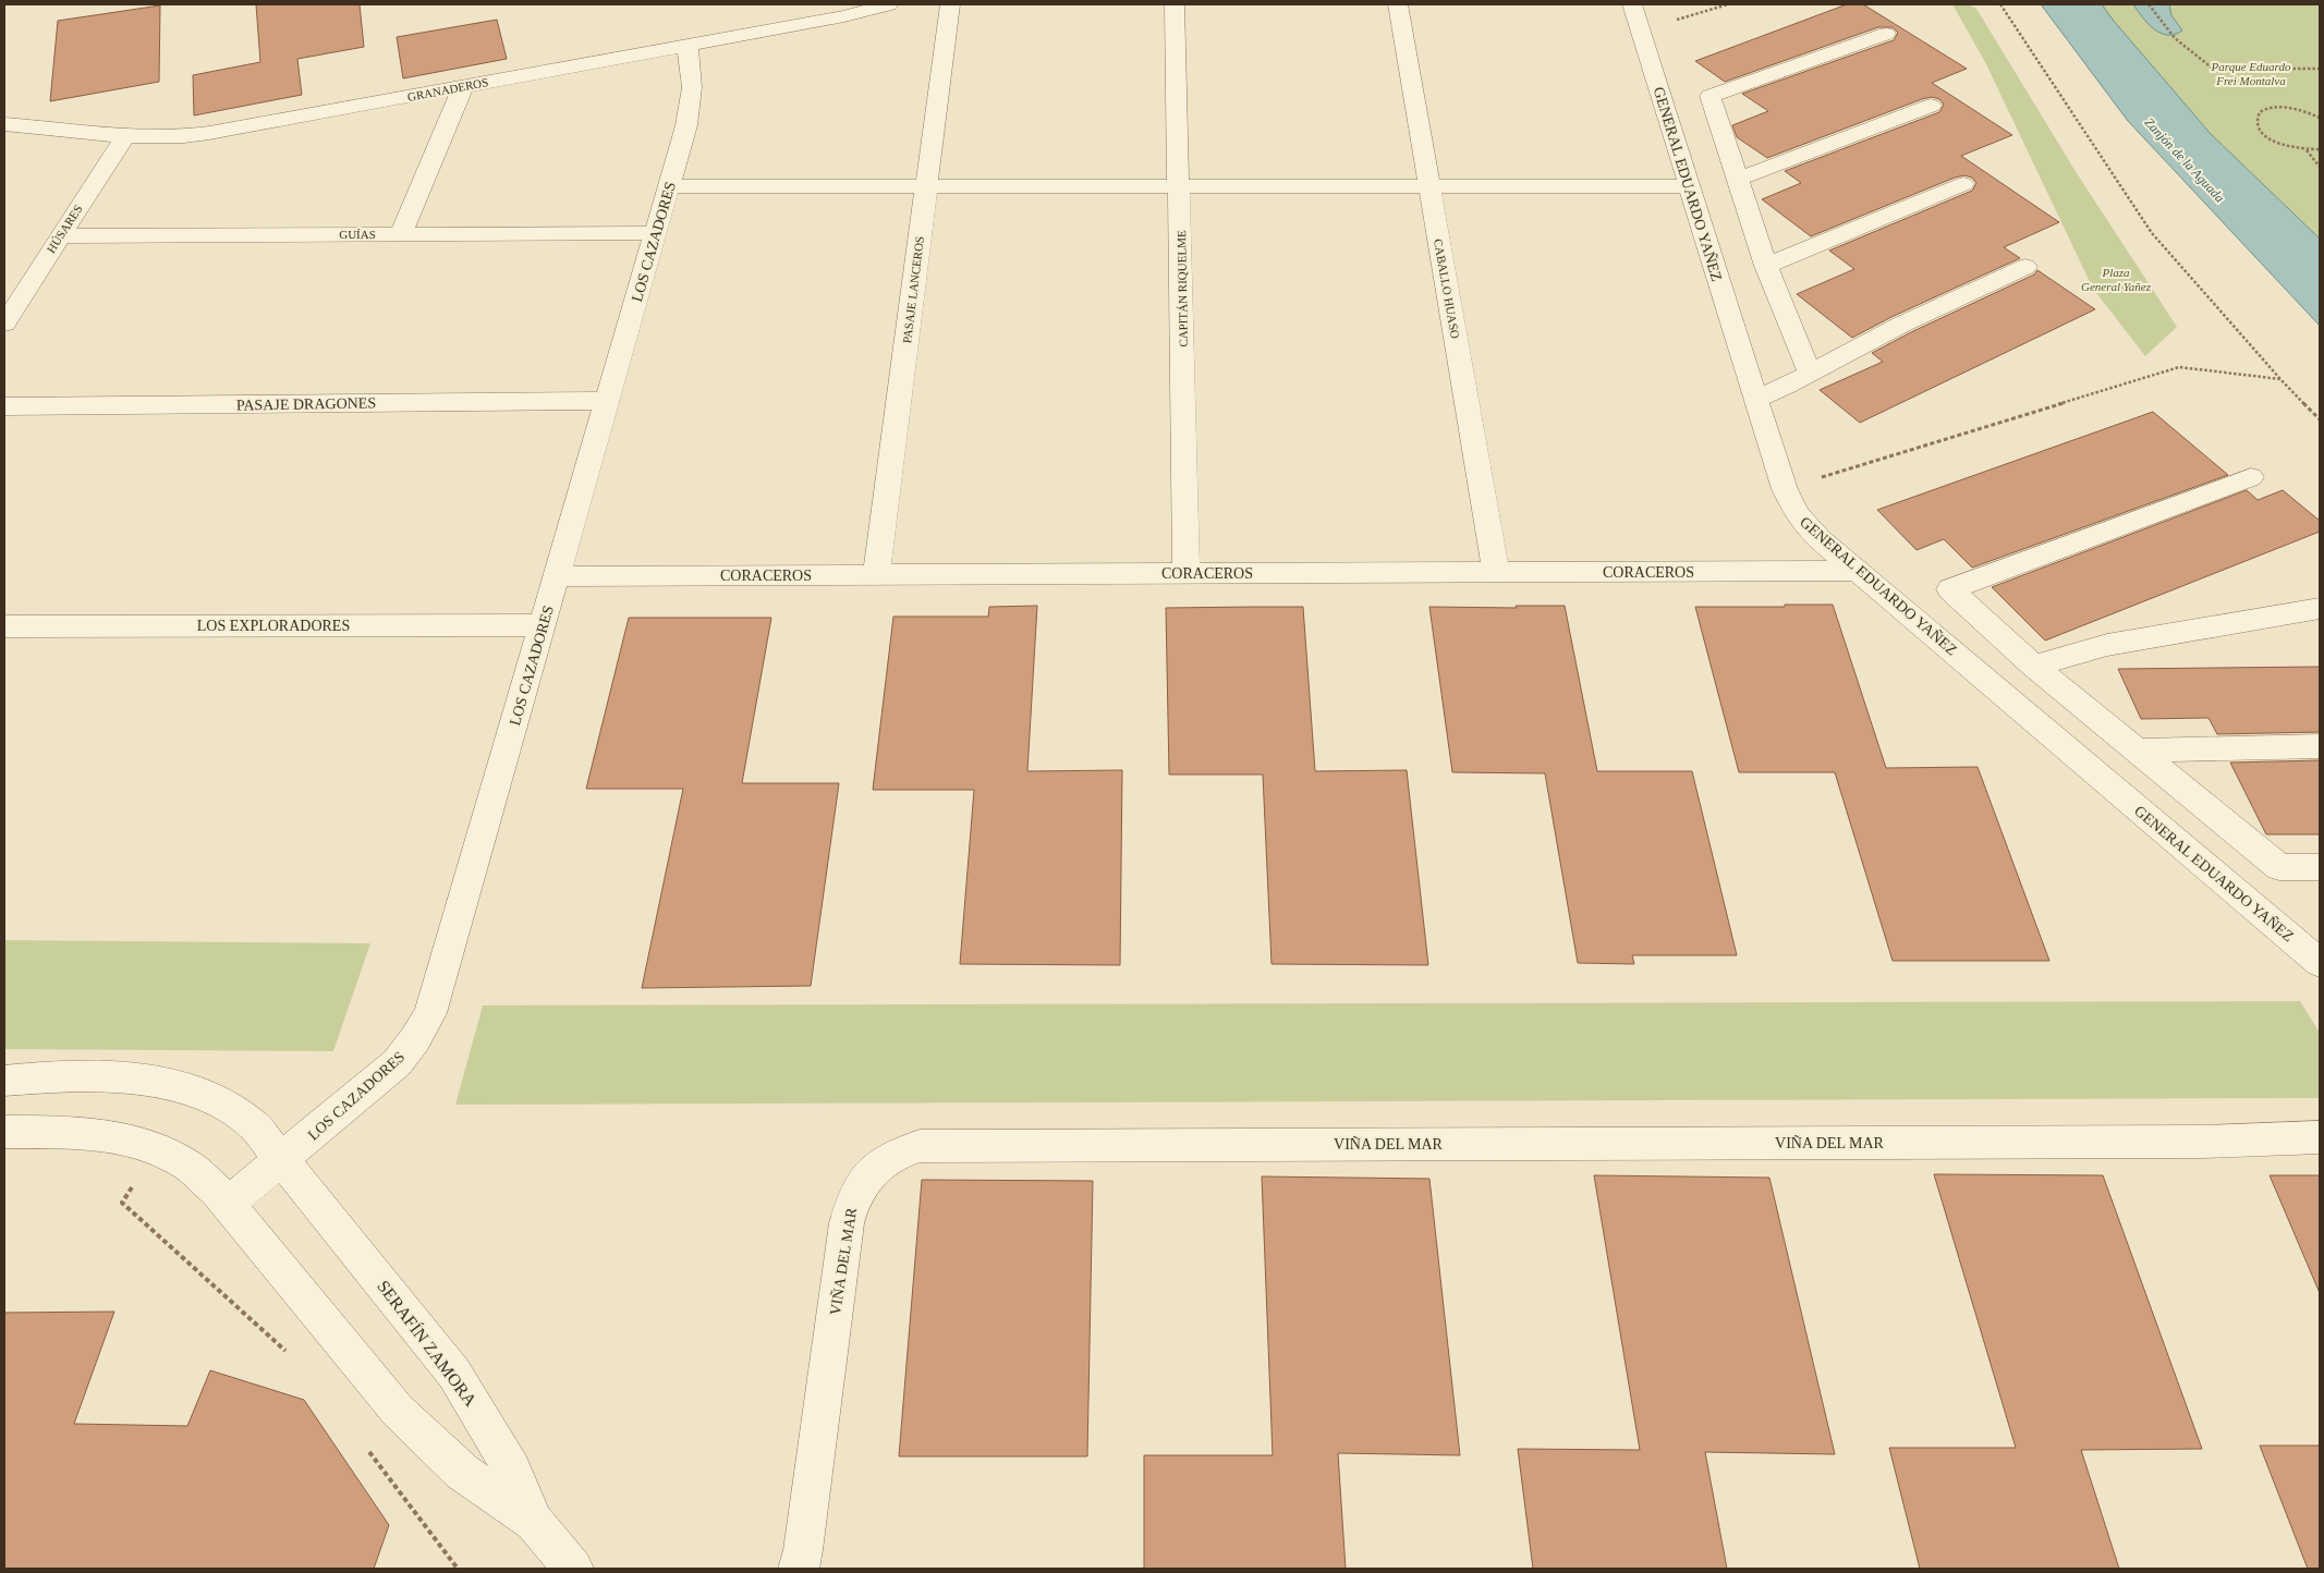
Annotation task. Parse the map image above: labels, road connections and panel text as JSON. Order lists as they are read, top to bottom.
{
  "streets": {
    "street": [
      "GRANADEROS",
      "GENERAL EDUARDO YAÑEZ",
      "HÚSARES",
      "GUÍAS",
      "LOS CAZADORES",
      "CAPITÁN RIQUELME",
      "CABALLO HUASO",
      "PASAJE LANCEROS",
      "PASAJE DRAGONES",
      "CORACEROS",
      "LOS EXPLORADORES",
      "VIÑA DEL MAR",
      "SERAFÍN ZAMORA"
    ]
  },
  "crossings": [
    ["GRANADEROS", "HÚSARES"],
    ["GRANADEROS", "LOS CAZADORES"],
    ["GENERAL EDUARDO YAÑEZ", "CORACEROS"],
    ["HÚSARES", "GUÍAS"],
    ["GUÍAS", "LOS CAZADORES"],
    ["LOS CAZADORES", "PASAJE DRAGONES"],
    ["LOS CAZADORES", "CORACEROS"],
    ["LOS CAZADORES", "LOS EXPLORADORES"],
    ["LOS CAZADORES", "SERAFÍN ZAMORA"],
    ["CAPITÁN RIQUELME", "CORACEROS"],
    ["CABALLO HUASO", "CORACEROS"],
    ["PASAJE LANCEROS", "CORACEROS"]
  ],
  "water": ["Zanjón de la Aguada"],
  "parks": ["Parque Eduardo Frei Montalva", "Plaza General Yañez"]
}
